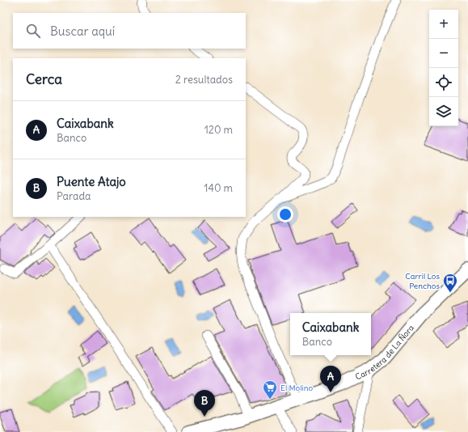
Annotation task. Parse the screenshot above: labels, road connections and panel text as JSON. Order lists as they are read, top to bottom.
{
  "streets": {
    "main road": ["Carretera de La Ñora"]
  },
  "places": {
    "bus stop": ["Carril Los Penchos"],
    "supermarket": ["El Molino"]
  },
  "page": {
    "map_buttons": ["+", "−"],
    "search": "Buscar aquí",
    "heading": ["Cerca", "2 resultados"],
    "list": [
      {
        "mark": "A",
        "name": "Caixabank",
        "note": "Banco",
        "value": "120 m"
      },
      {
        "mark": "B",
        "name": "Puente Atajo",
        "note": "Parada",
        "value": "140 m"
      }
    ],
    "popup": ["Caixabank", "Banco"],
    "pins": ["A", "B"]
  }
}
